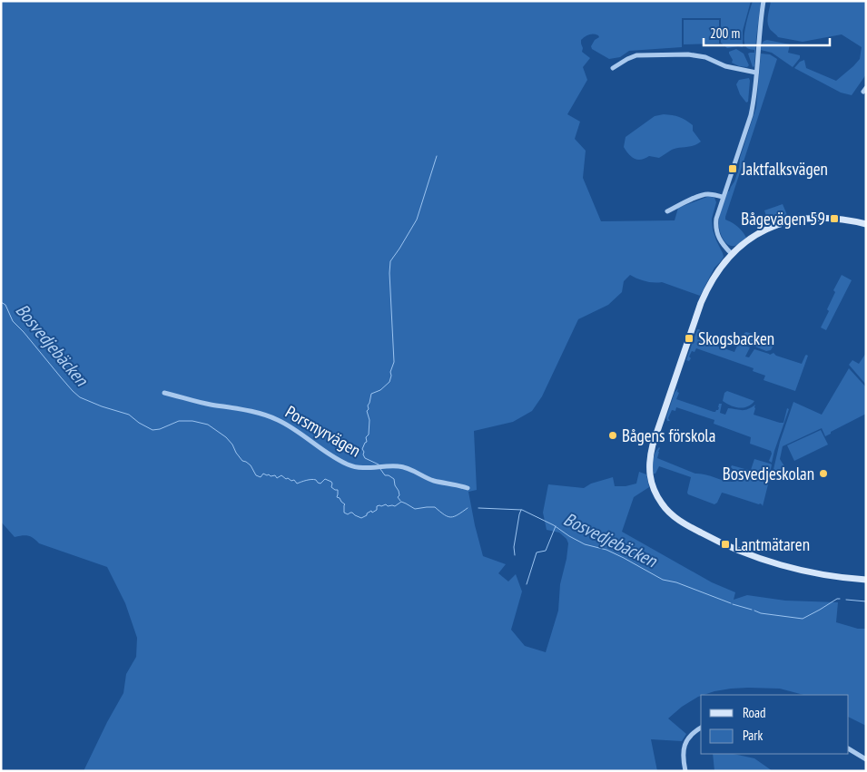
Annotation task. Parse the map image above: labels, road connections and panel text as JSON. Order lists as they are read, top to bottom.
{
  "streets": {
    "street": ["Porsmyrvägen"]
  },
  "water": ["Bosvedjebäcken"],
  "places": {
    "transit": [
      "Jaktfalksvägen",
      "Bågevägen 59",
      "Skogsbacken",
      "Lantmätaren"
    ],
    "other": ["Bågens förskola", "Bosvedjeskolan"]
  },
  "legend": ["Road", "Park"],
  "scale_bar": "200 m"
}
